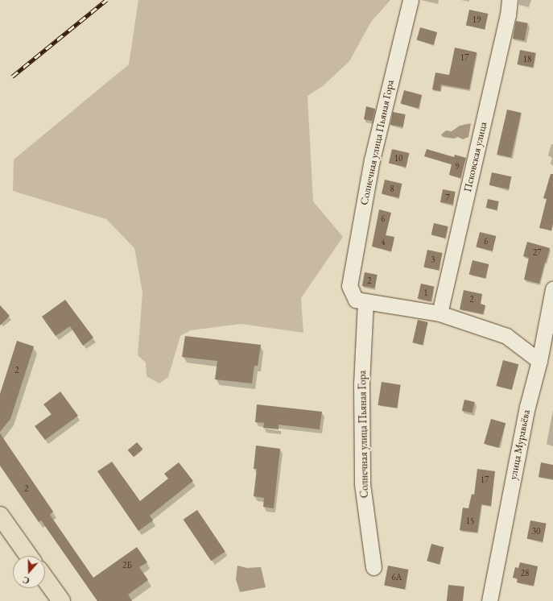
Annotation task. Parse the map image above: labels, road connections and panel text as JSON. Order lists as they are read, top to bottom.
{
  "streets": {
    "street": ["Солнечная улица Пьяная Гора", "Псковская улица", "улица Муравьёва"]
  },
  "house_numbers": [
    "19",
    "17",
    "18",
    "10",
    "9",
    "8",
    "7",
    "6",
    "6",
    "4",
    "27",
    "3",
    "2",
    "1",
    "2",
    "2",
    "17",
    "2",
    "15",
    "30",
    "2Б",
    "28",
    "6А"
  ],
  "north": "bottom"
}
